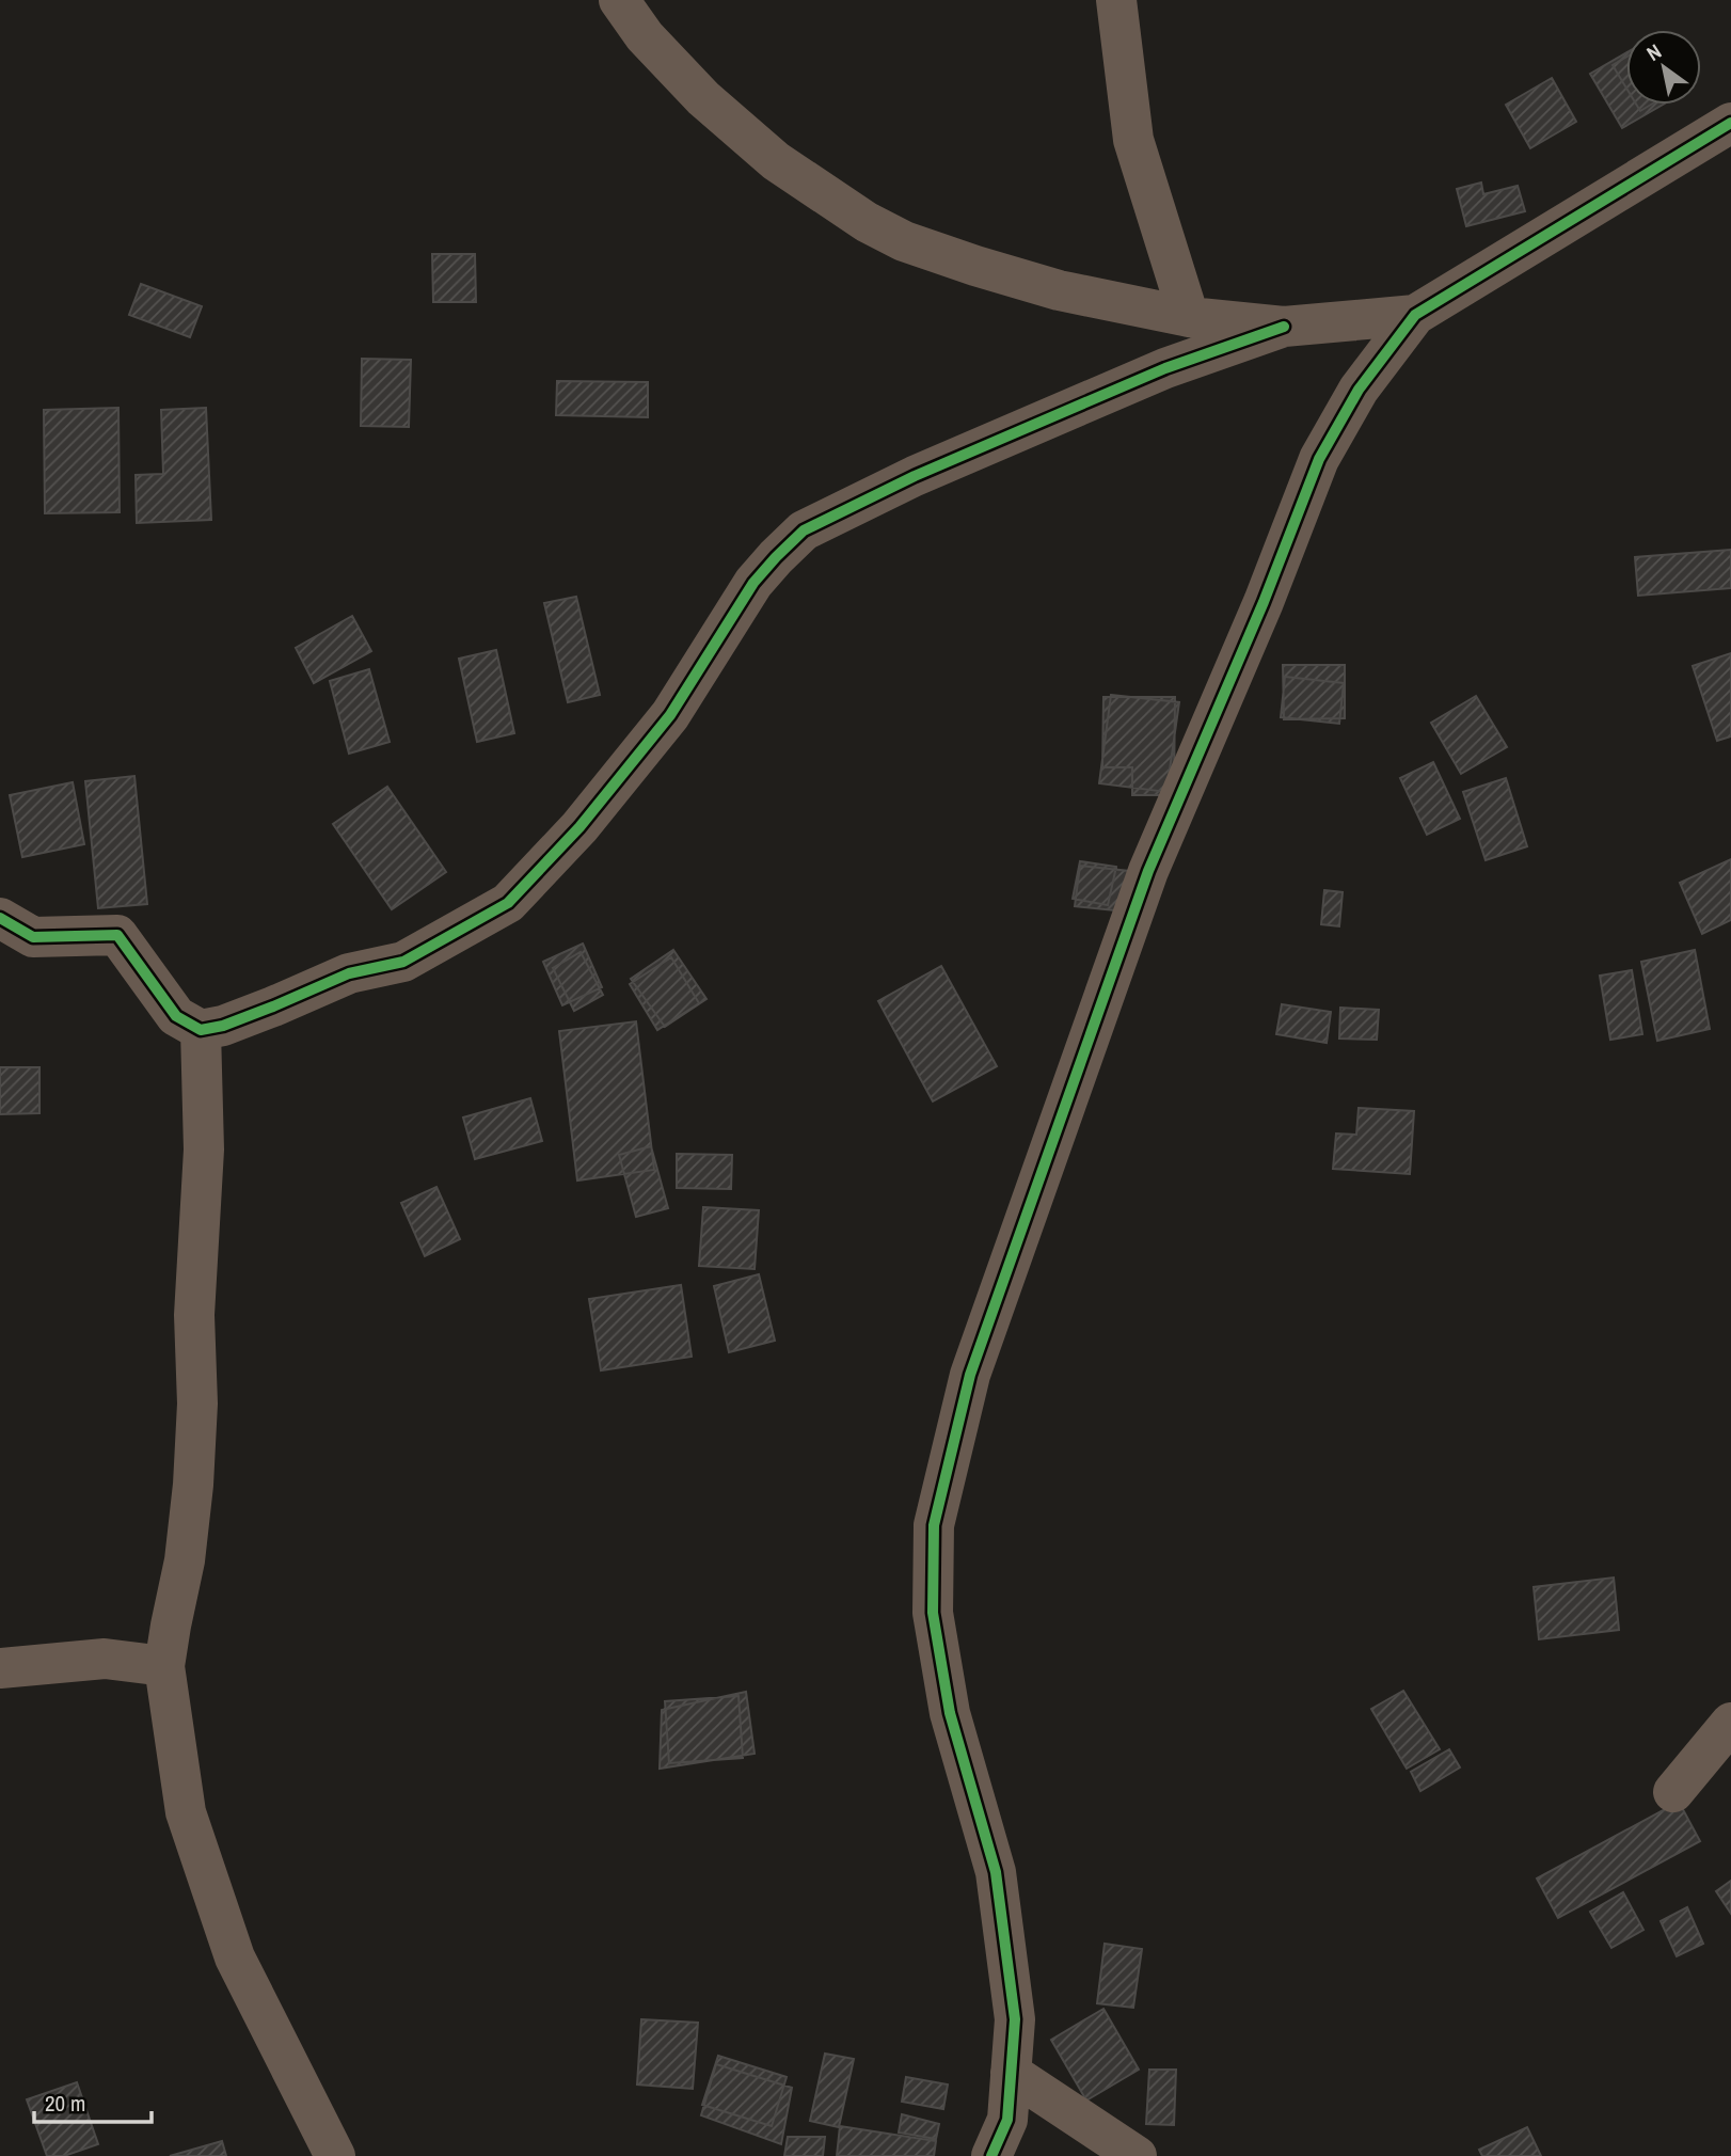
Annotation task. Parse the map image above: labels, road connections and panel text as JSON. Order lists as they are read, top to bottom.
{
  "scale_bar": "20 m",
  "north": "top left"
}
